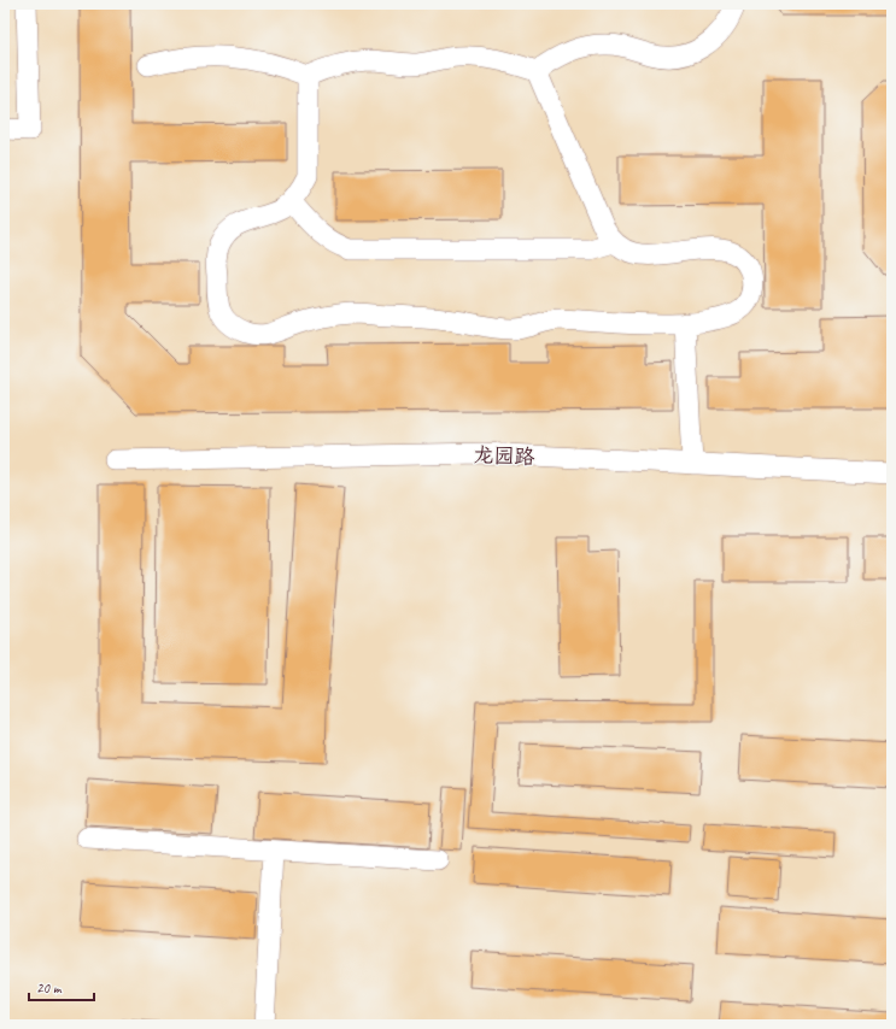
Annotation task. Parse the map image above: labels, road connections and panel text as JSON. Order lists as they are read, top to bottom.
{
  "streets": {
    "street": ["龙园路"]
  },
  "scale_bar": "20 m"
}
